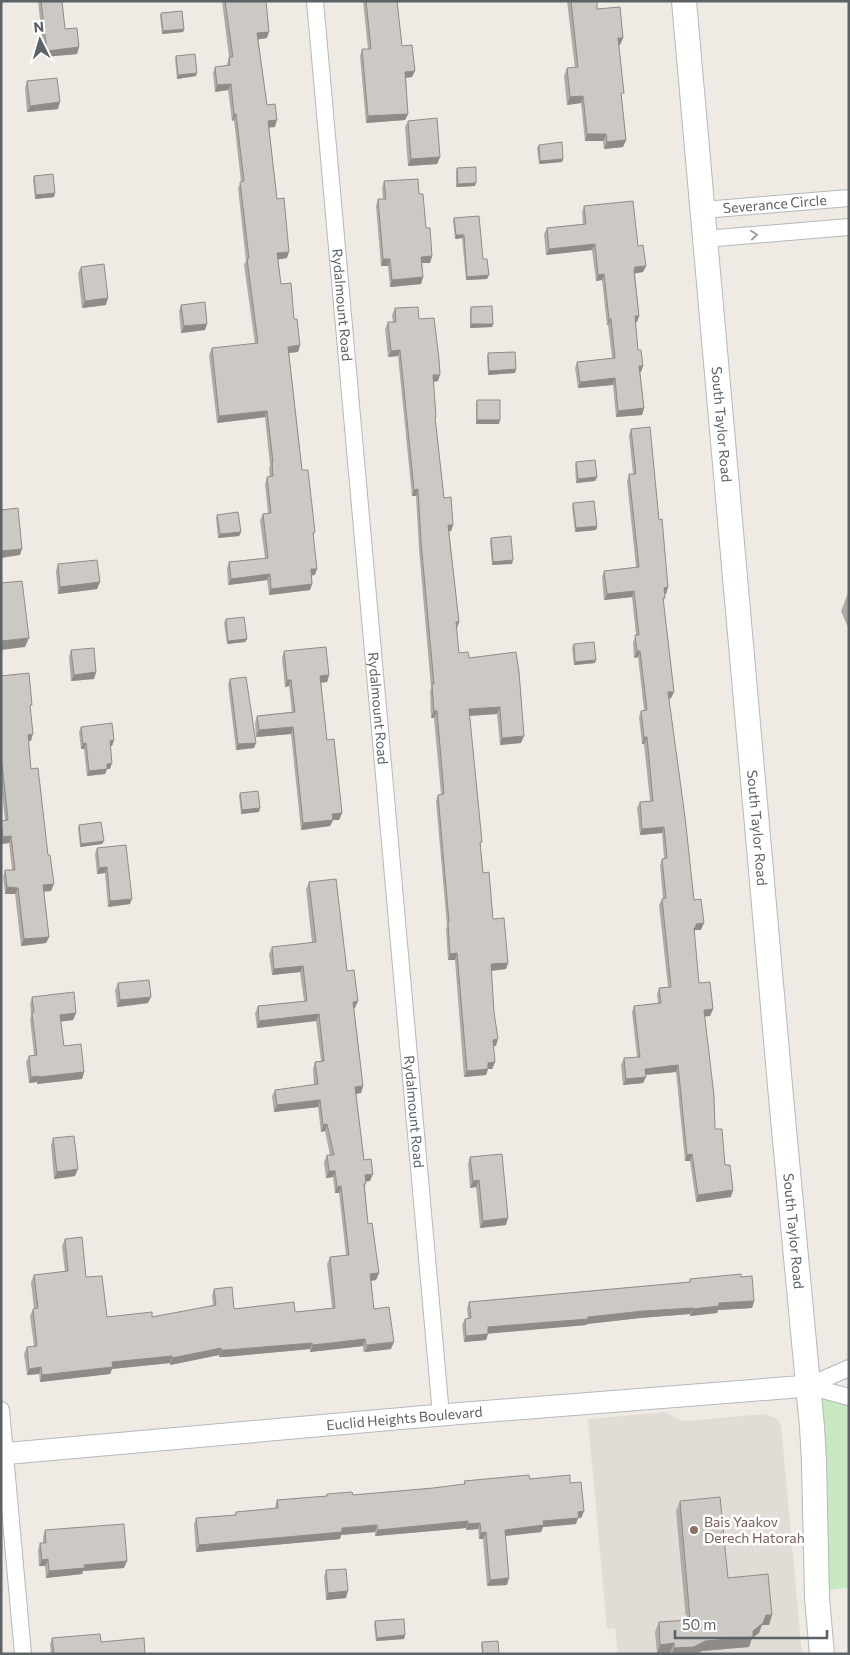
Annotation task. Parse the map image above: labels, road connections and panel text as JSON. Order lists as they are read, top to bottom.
{
  "streets": {
    "main road": ["South Taylor Road"],
    "street": ["Severance Circle", "Rydalmount Road", "Euclid Heights Boulevard"]
  },
  "crossings": [
    ["Severance Circle", "South Taylor Road"],
    ["Rydalmount Road", "Euclid Heights Boulevard"],
    ["South Taylor Road", "Euclid Heights Boulevard"]
  ],
  "places": ["Bais Yaakov Derech Hatorah"],
  "scale_bar": "50 m",
  "north": "top"
}
